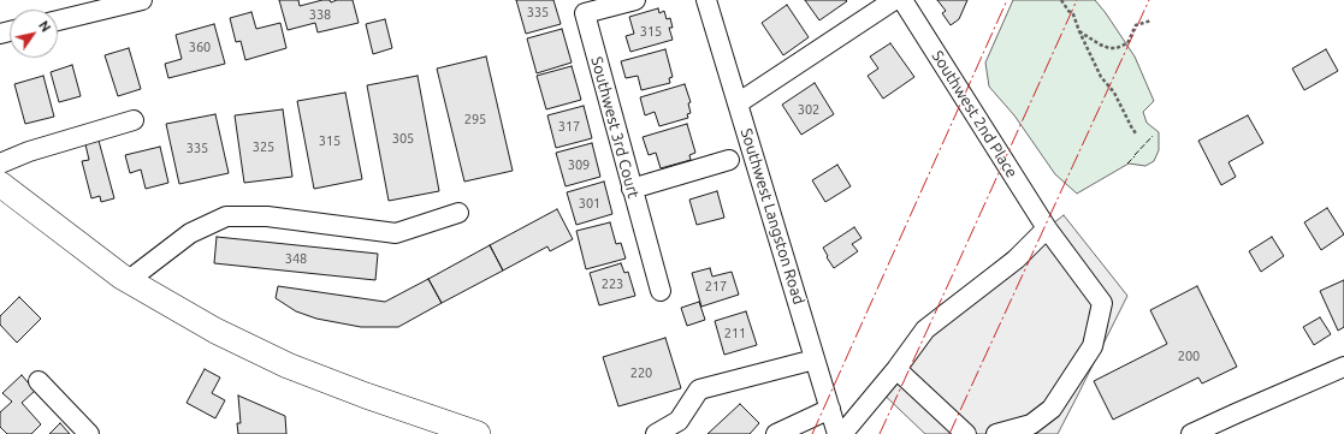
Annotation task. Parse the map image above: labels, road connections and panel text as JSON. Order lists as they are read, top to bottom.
{
  "streets": {
    "street": ["Southwest 2nd Place", "Southwest 3rd Court", "Southwest Langston Road"]
  },
  "house_numbers": [
    "335",
    "338",
    "315",
    "360",
    "302",
    "295",
    "317",
    "305",
    "315",
    "325",
    "335",
    "309",
    "301",
    "348",
    "223",
    "217",
    "211",
    "200",
    "220"
  ],
  "north": "top right"
}
